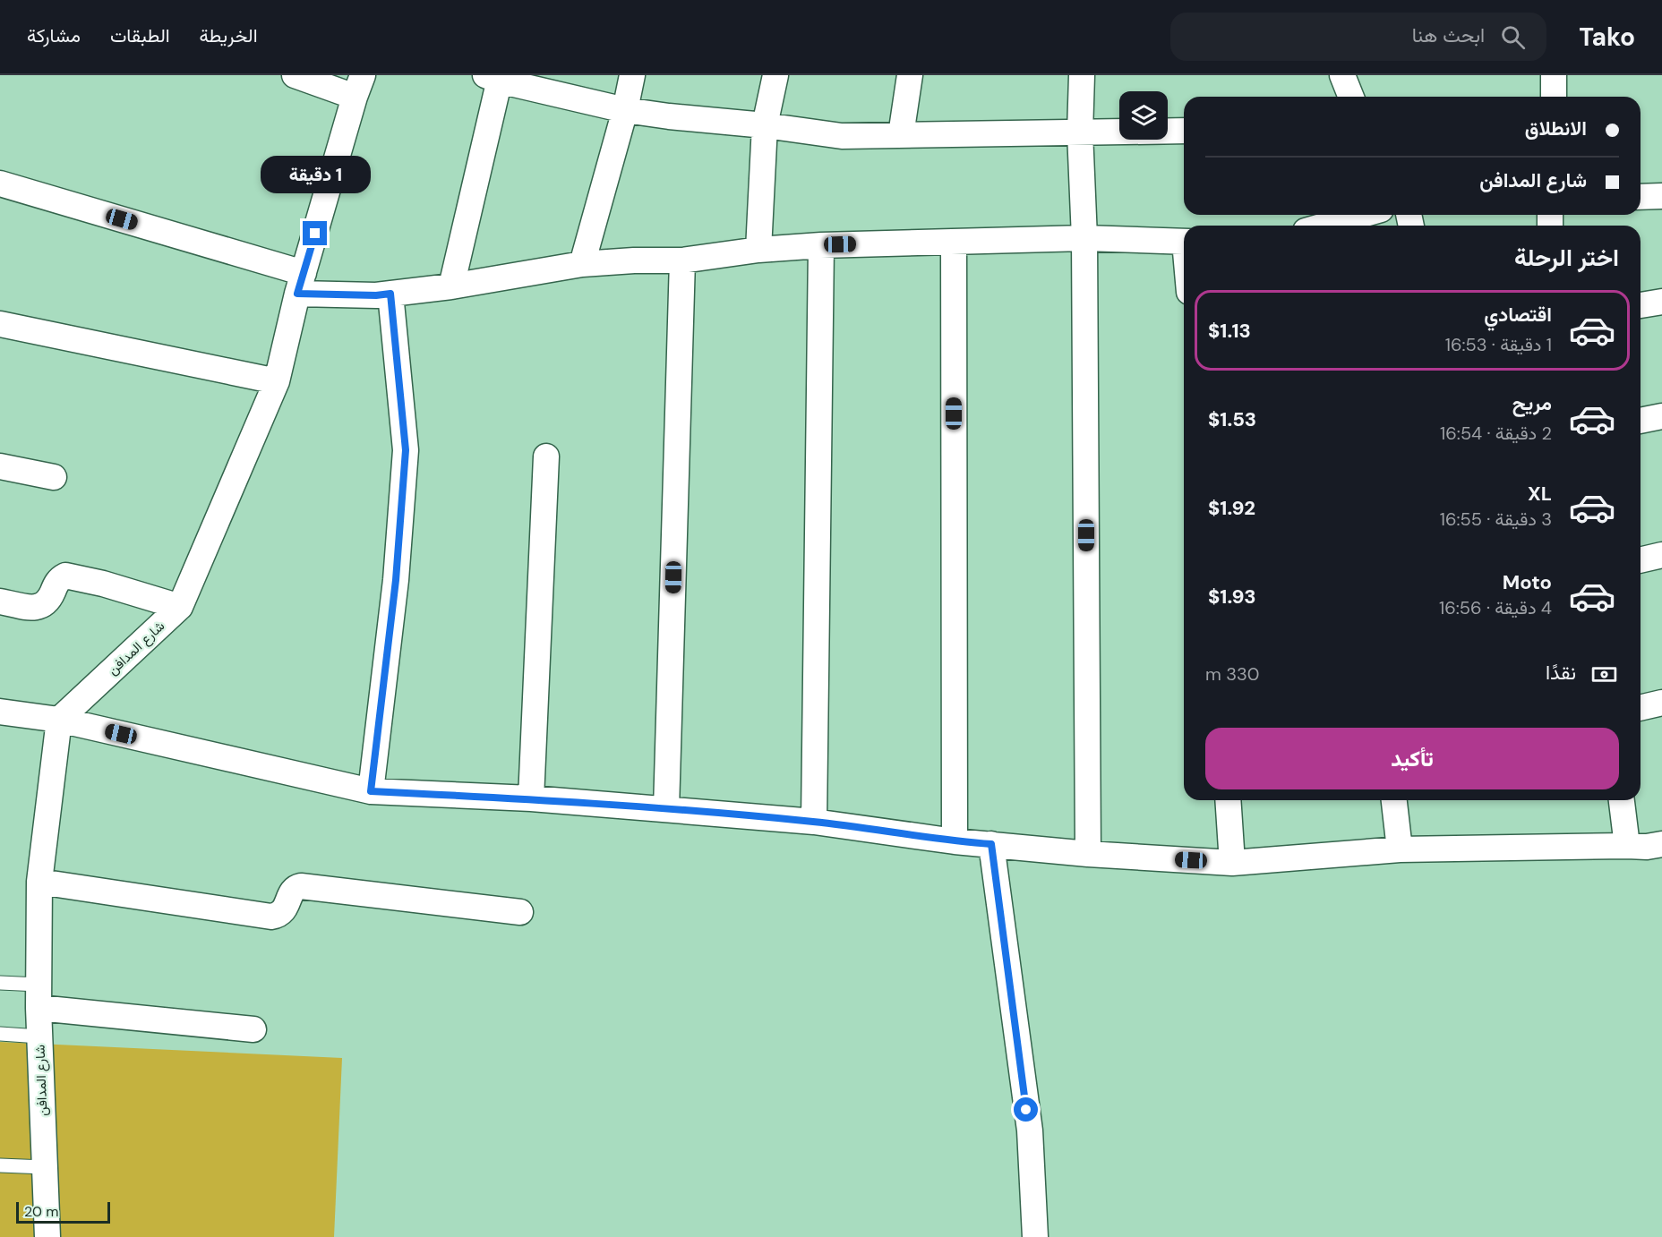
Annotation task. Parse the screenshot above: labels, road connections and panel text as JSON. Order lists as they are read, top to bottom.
{
  "streets": {
    "street": ["شارع المدافن"]
  },
  "scale_bar": "20 m",
  "page": {
    "header": "Tako",
    "search": "ابحث هنا",
    "nav": ["الخريطة", "الطبقات", "مشاركة"],
    "banner": ["الانطلاق", "شارع المدافن"],
    "bubble": "1 دقيقة",
    "heading": "اختر الرحلة",
    "list": [
      {
        "name": "اقتصادي",
        "note": "1 دقيقة · 16:53",
        "value": "$1.13"
      },
      {
        "name": "مريح",
        "note": "2 دقيقة · 16:54",
        "value": "$1.53"
      },
      {
        "name": "XL",
        "note": "3 دقيقة · 16:55",
        "value": "$1.92"
      },
      {
        "name": "Moto",
        "note": "4 دقيقة · 16:56",
        "value": "$1.93"
      }
    ],
    "pay": ["نقدًا", "330 m"],
    "buttons": "تأكيد",
    "scale": "20 m"
  }
}
